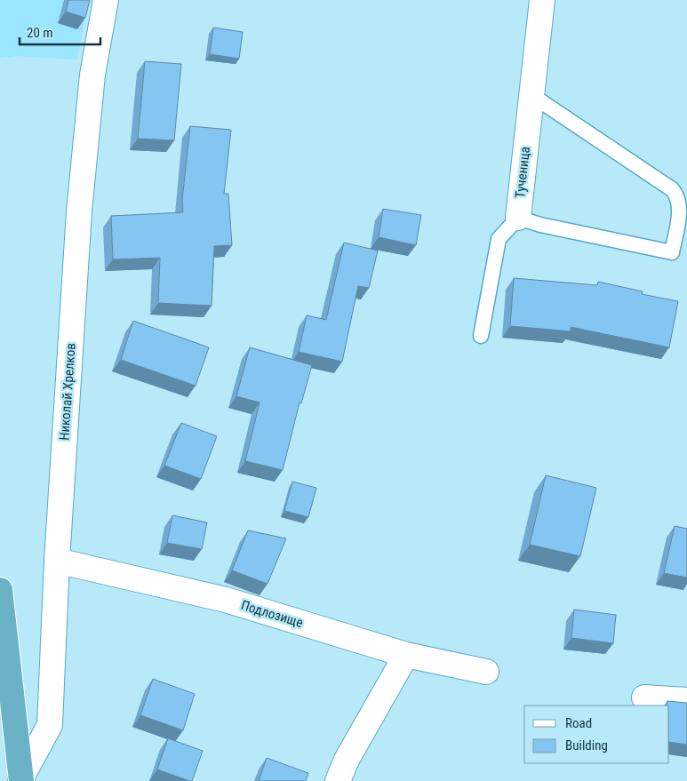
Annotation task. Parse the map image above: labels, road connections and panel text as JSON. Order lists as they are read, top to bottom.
{
  "streets": {
    "street": ["Тученица", "Николай Хрелков", "Подлозище"]
  },
  "crossings": [
    ["Николай Хрелков", "Подлозище"]
  ],
  "legend": ["Road", "Building"],
  "scale_bar": "20 m"
}
